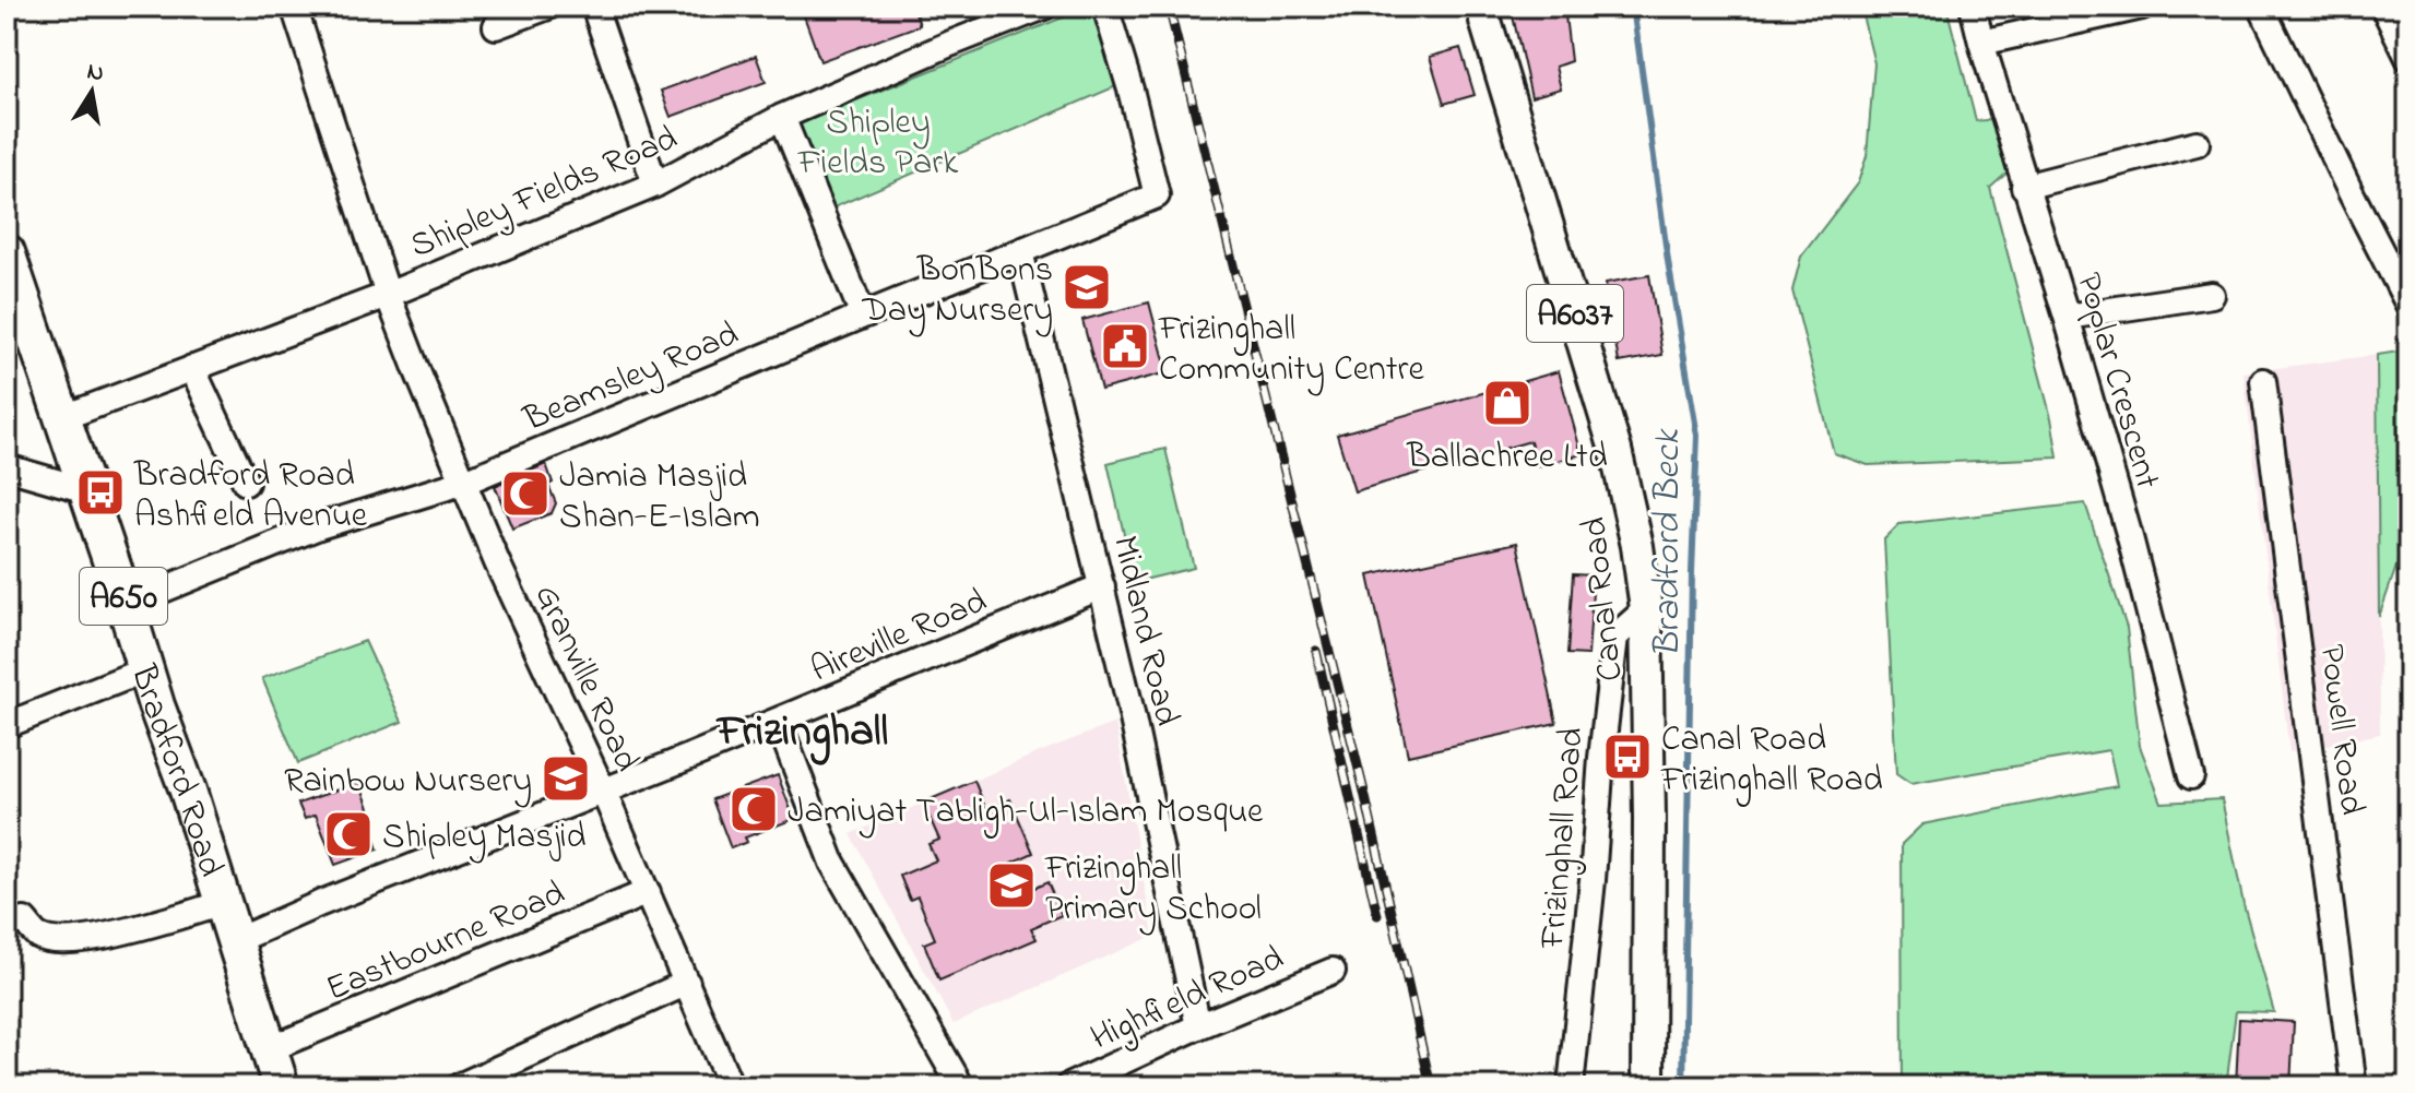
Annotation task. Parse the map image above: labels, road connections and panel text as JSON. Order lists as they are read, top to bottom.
{
  "streets": {
    "highway": ["A650", "Bradford Road"],
    "main road": ["A6037", "Canal Road"],
    "street": [
      "Shipley Fields Road",
      "Beamsley Road",
      "Poplar Crescent",
      "Midland Road",
      "Aireville Road",
      "Granville Road",
      "Powell Road",
      "Frizinghall Road",
      "Eastbourne Road",
      "Highfield Road"
    ]
  },
  "crossings": [
    ["Shipley Fields Road", "Granville Road"],
    ["Shipley Fields Road", "Bradford Road"],
    ["Beamsley Road", "Midland Road"],
    ["Beamsley Road", "Granville Road"],
    ["Beamsley Road", "Bradford Road"],
    ["A650", "Aireville Road"],
    ["A650", "Bradford Road"],
    ["A650", "Eastbourne Road"],
    ["Canal Road", "Frizinghall Road"],
    ["Midland Road", "Aireville Road"],
    ["Midland Road", "Highfield Road"],
    ["Aireville Road", "Granville Road"],
    ["Aireville Road", "Bradford Road"],
    ["Granville Road", "Eastbourne Road"]
  ],
  "districts": ["Frizinghall"],
  "water": ["Bradford Beck"],
  "parks": ["Shipley Fields Park"],
  "places": {
    "school or university": ["BonBons Day Nursery", "Rainbow Nursery", "Frizinghall Primary School"],
    "public building": ["Frizinghall Community Centre"],
    "shop": ["Ballachree Ltd"],
    "bus stop": ["Bradford Road Ashfield Avenue", "Canal Road Frizinghall Road"],
    "mosque": ["Jamia Masjid Shan-E-Islam", "Jamiyat Tabligh-Ul-Islam Mosque", "Shipley Masjid"]
  },
  "north": "top"
}
